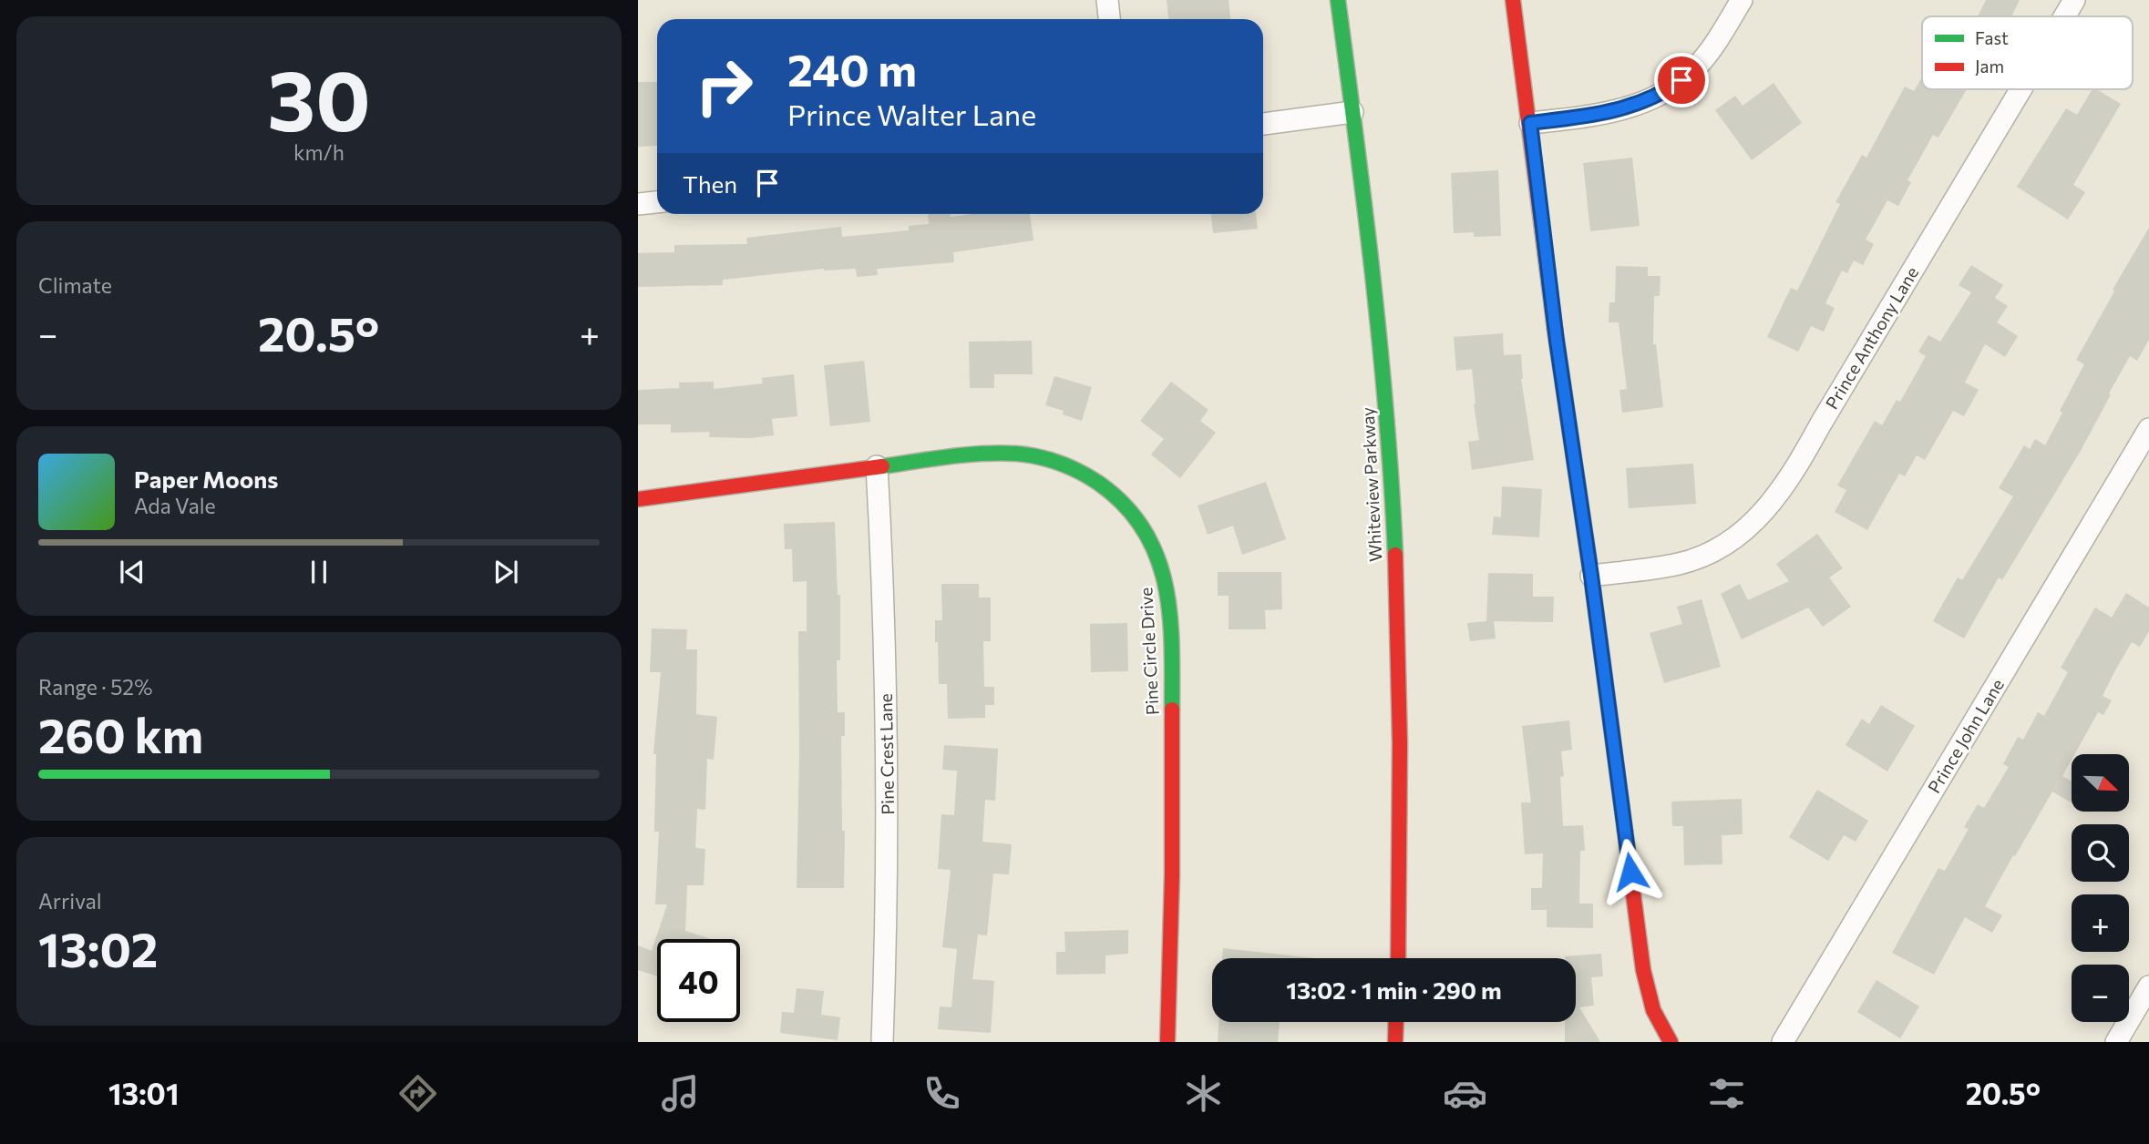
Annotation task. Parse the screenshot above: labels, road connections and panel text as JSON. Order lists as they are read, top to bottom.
{
  "streets": {
    "street": [
      "Prince Anthony Lane",
      "Whiteview Parkway",
      "Pine Circle Drive",
      "Prince John Lane",
      "Pine Crest Lane"
    ]
  },
  "crossings": [
    ["Pine Circle Drive", "Pine Crest Lane"]
  ],
  "legend": ["Fast", "Jam"],
  "north": "bottom right",
  "page": {
    "tile": [
      ["30", "km/h"],
      "Climate",
      ["Range · 52%", "260 km"],
      ["Arrival", "13:02"]
    ],
    "turn": ["240 m", "Prince Walter Lane"],
    "then": "Then",
    "heat": ["−", "20.5°", "+"],
    "song": ["Paper Moons", "Ada Vale"],
    "map_buttons": ["+", "−"],
    "limit": "40",
    "trip": "13:02 · 1 min · 290 m",
    "tabs": ["13:01", "20.5°"]
  }
}
